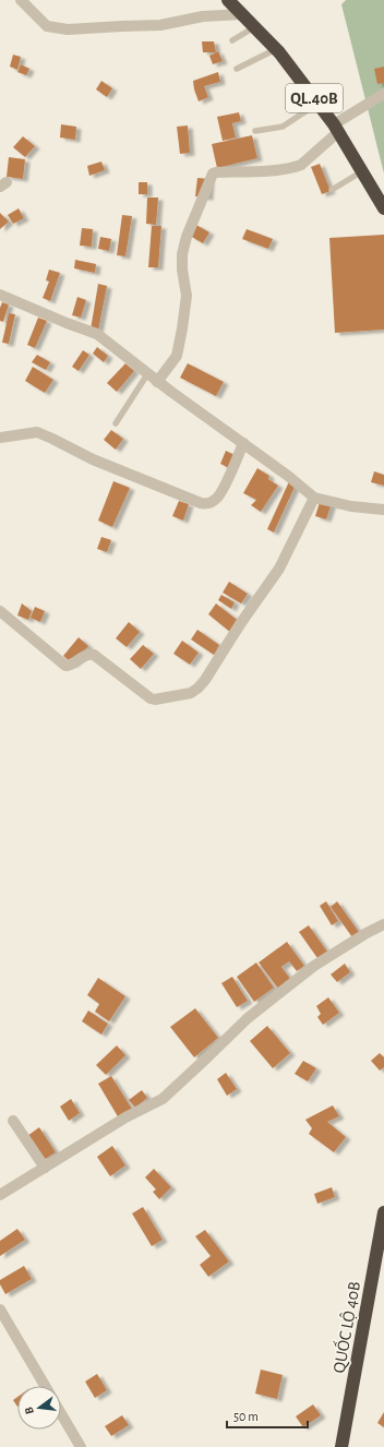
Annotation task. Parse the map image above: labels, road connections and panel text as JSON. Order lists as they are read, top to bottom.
{
  "streets": {
    "highway": ["QL.40B", "QUỐC LỘ 40B"]
  },
  "scale_bar": "50 m",
  "north": "left"
}
